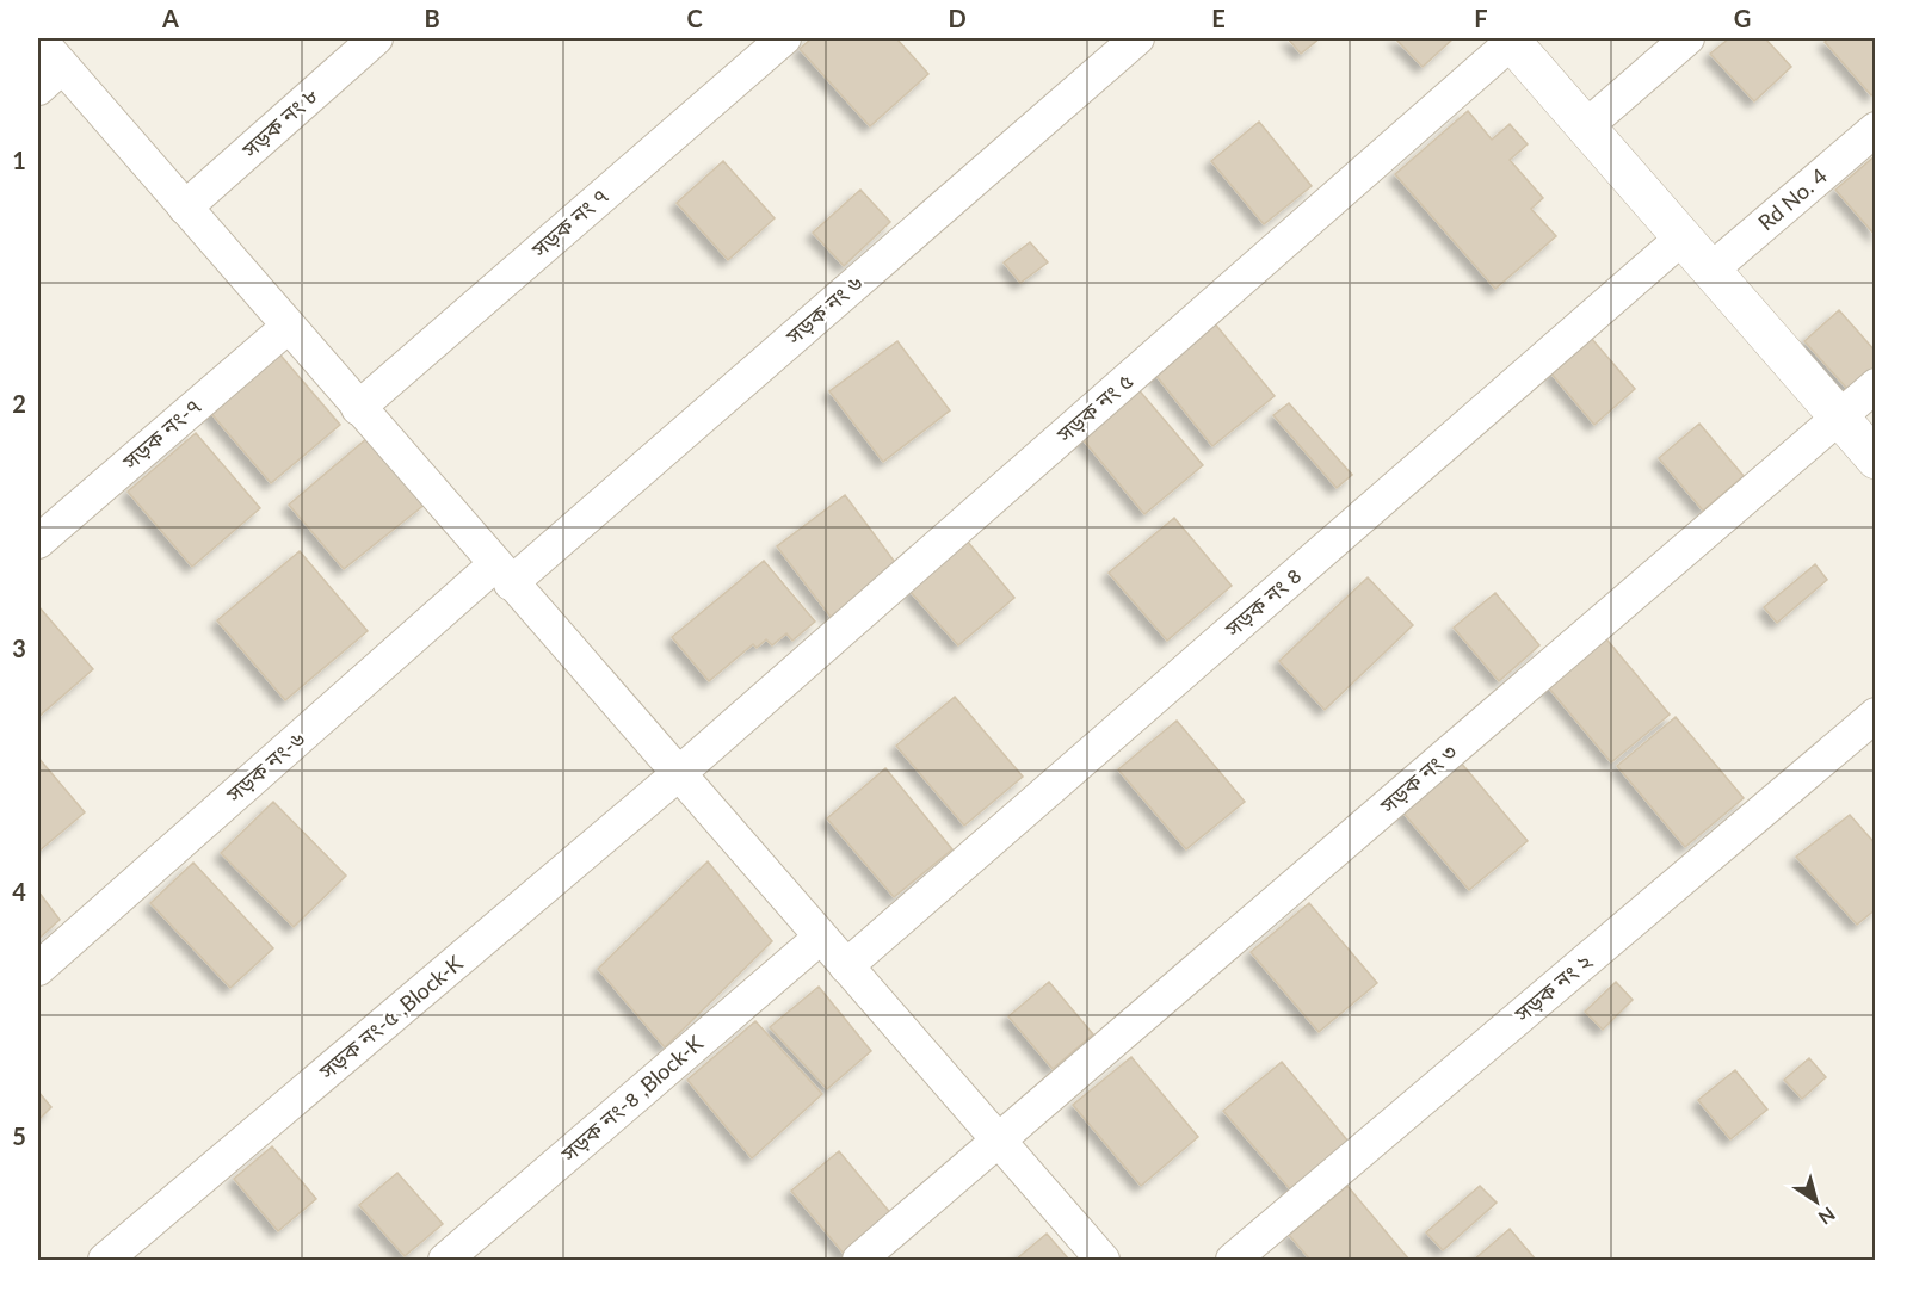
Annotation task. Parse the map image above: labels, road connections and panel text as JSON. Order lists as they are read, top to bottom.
{
  "streets": {
    "street": [
      "সড়ক নং ৮",
      "Rd No. 4",
      "সড়ক নং ৭",
      "সড়ক নং ৬",
      "সড়ক নং ৫",
      "সড়ক নং-৭",
      "সড়ক নং ৪",
      "সড়ক নং-৬",
      "সড়ক নং ৩",
      "সড়ক নং ২",
      "সড়ক নং-৫ ,Block-K",
      "সড়ক নং-৪ ,Block-K"
    ]
  },
  "crossings": [
    ["সড়ক নং ৬", "সড়ক নং-৬"],
    ["সড়ক নং ৫", "সড়ক নং-৫ ,Block-K"]
  ],
  "north": "bottom right",
  "grid": {
    "columns": [
      "A",
      "B",
      "C",
      "D",
      "E",
      "F",
      "G"
    ],
    "rows": [
      "1",
      "2",
      "3",
      "4",
      "5"
    ]
  }
}
